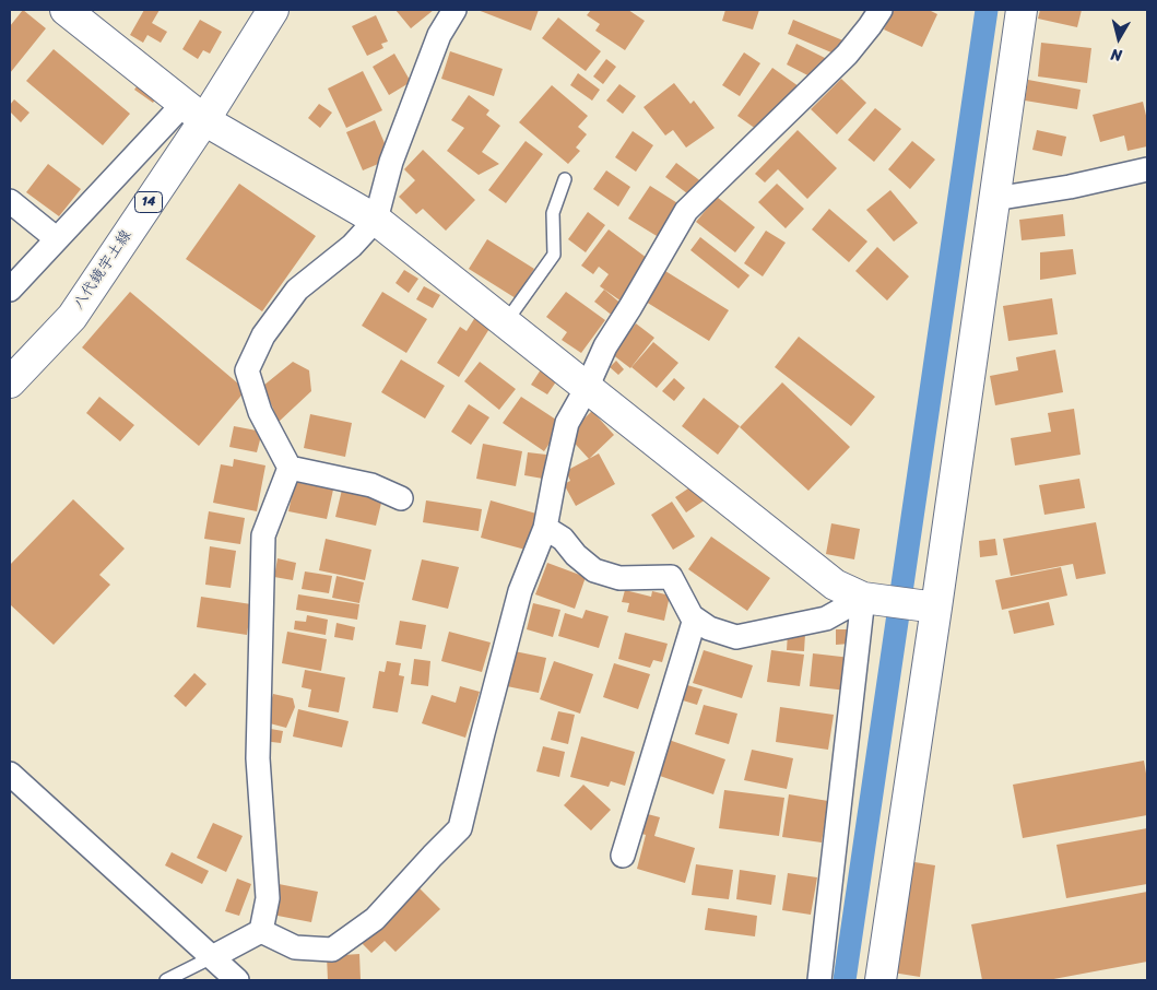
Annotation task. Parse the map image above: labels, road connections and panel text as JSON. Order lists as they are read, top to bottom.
{
  "streets": {
    "street": ["14", "八代鏡宇土線"]
  },
  "north": "bottom"
}
